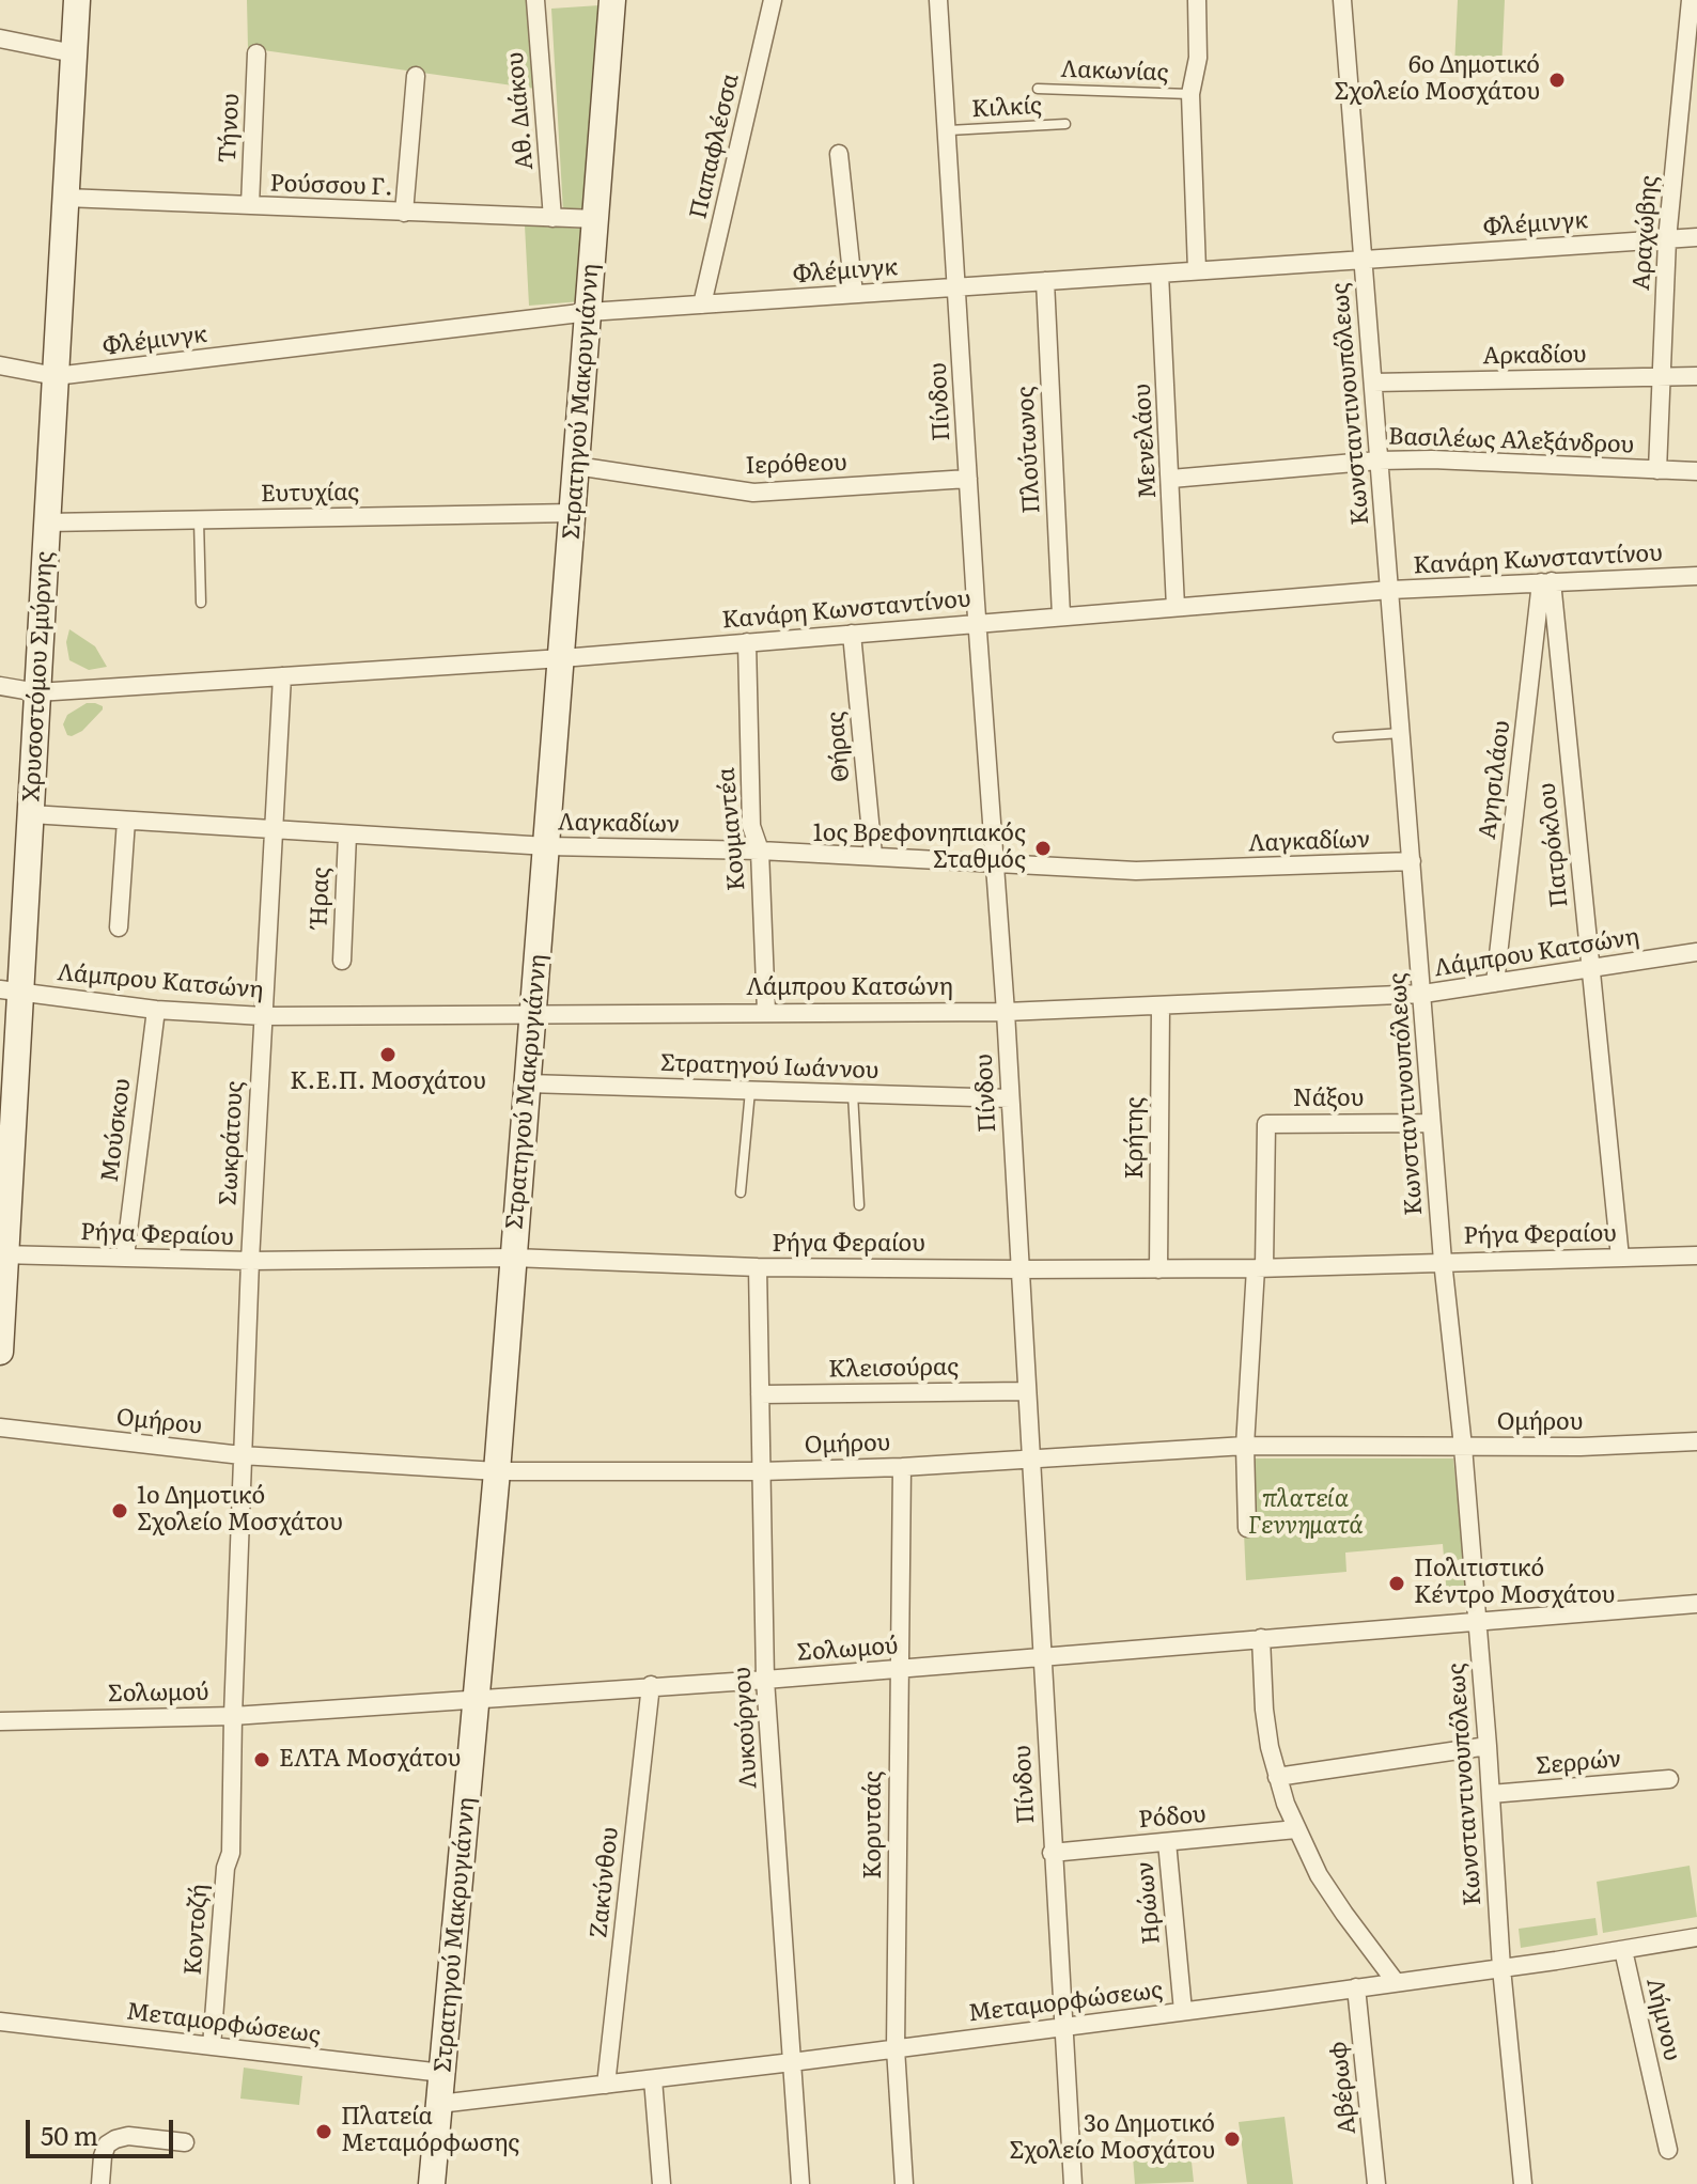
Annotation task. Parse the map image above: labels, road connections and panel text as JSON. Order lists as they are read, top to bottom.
{
  "streets": {
    "main road": ["Στρατηγού Μακρυγιάννη", "Χρυσοστόμου Σμύρνης"],
    "street": [
      "Αθ. Διάκου",
      "Τήνου",
      "Παπαφλέσσα",
      "Ρούσσου Γ.",
      "Φλέμινγκ",
      "Αραχώβης",
      "Αρκαδίου",
      "Πίνδου",
      "Κωνσταντινουπόλεως",
      "Μενελάου",
      "Βασιλέως Αλεξάνδρου",
      "Πλούτωνος",
      "Ιερόθεου",
      "Ευτυχίας",
      "Κανάρη Κωνσταντίνου",
      "Θήρας",
      "Αγησιλάου",
      "Λαγκαδίων",
      "Κουμαντέα",
      "Πατρόκλου",
      "Ήρας",
      "Λάμπρου Κατσώνη",
      "Στρατηγού Ιωάννου",
      "Νάξου",
      "Μούσκου",
      "Κρήτης",
      "Σωκράτους",
      "Ρήγα Φεραίου",
      "Κλεισούρας",
      "Ομήρου",
      "Σολωμού",
      "Λυκούργου",
      "Σερρών",
      "Ρόδου",
      "Κορυτσάς",
      "Ζακύνθου",
      "Ηρώων",
      "Κοντοζή",
      "Μεταμορφώσεως",
      "Λήμνου",
      "Αβέρωφ"
    ],
    "lane": ["Λακωνίας", "Κιλκίς"]
  },
  "crossings": [
    ["Κιλκίς", "Πίνδου"],
    ["Αθ. Διάκου", "Ρούσσου Γ."],
    ["Τήνου", "Ρούσσου Γ."],
    ["Παπαφλέσσα", "Φλέμινγκ"],
    ["Ρούσσου Γ.", "Στρατηγού Μακρυγιάννη"],
    ["Ρούσσου Γ.", "Χρυσοστόμου Σμύρνης"],
    ["Φλέμινγκ", "Αραχώβης"],
    ["Φλέμινγκ", "Στρατηγού Μακρυγιάννη"],
    ["Φλέμινγκ", "Πίνδου"],
    ["Φλέμινγκ", "Κωνσταντινουπόλεως"],
    ["Φλέμινγκ", "Μενελάου"],
    ["Φλέμινγκ", "Πλούτωνος"],
    ["Φλέμινγκ", "Χρυσοστόμου Σμύρνης"],
    ["Αραχώβης", "Αρκαδίου"],
    ["Αραχώβης", "Βασιλέως Αλεξάνδρου"],
    ["Αρκαδίου", "Κωνσταντινουπόλεως"],
    ["Στρατηγού Μακρυγιάννη", "Ιερόθεου"],
    ["Στρατηγού Μακρυγιάννη", "Ευτυχίας"],
    ["Στρατηγού Μακρυγιάννη", "Κανάρη Κωνσταντίνου"],
    ["Στρατηγού Μακρυγιάννη", "Λαγκαδίων"],
    ["Στρατηγού Μακρυγιάννη", "Λάμπρου Κατσώνη"],
    ["Στρατηγού Μακρυγιάννη", "Στρατηγού Ιωάννου"],
    ["Στρατηγού Μακρυγιάννη", "Ρήγα Φεραίου"],
    ["Στρατηγού Μακρυγιάννη", "Ομήρου"],
    ["Στρατηγού Μακρυγιάννη", "Σολωμού"],
    ["Στρατηγού Μακρυγιάννη", "Μεταμορφώσεως"],
    ["Πίνδου", "Ιερόθεου"],
    ["Πίνδου", "Κανάρη Κωνσταντίνου"],
    ["Πίνδου", "Λαγκαδίων"],
    ["Πίνδου", "Λάμπρου Κατσώνη"],
    ["Πίνδου", "Στρατηγού Ιωάννου"],
    ["Πίνδου", "Ρήγα Φεραίου"],
    ["Πίνδου", "Κλεισούρας"],
    ["Πίνδου", "Ομήρου"],
    ["Πίνδου", "Σολωμού"],
    ["Πίνδου", "Ρόδου"],
    ["Πίνδου", "Μεταμορφώσεως"],
    ["Κωνσταντινουπόλεως", "Βασιλέως Αλεξάνδρου"],
    ["Κωνσταντινουπόλεως", "Κανάρη Κωνσταντίνου"],
    ["Κωνσταντινουπόλεως", "Λαγκαδίων"],
    ["Κωνσταντινουπόλεως", "Λάμπρου Κατσώνη"],
    ["Κωνσταντινουπόλεως", "Νάξου"],
    ["Κωνσταντινουπόλεως", "Ρήγα Φεραίου"],
    ["Κωνσταντινουπόλεως", "Ομήρου"],
    ["Κωνσταντινουπόλεως", "Σολωμού"],
    ["Κωνσταντινουπόλεως", "Σερρών"],
    ["Κωνσταντινουπόλεως", "Μεταμορφώσεως"],
    ["Μενελάου", "Βασιλέως Αλεξάνδρου"],
    ["Μενελάου", "Κανάρη Κωνσταντίνου"],
    ["Πλούτωνος", "Κανάρη Κωνσταντίνου"],
    ["Ευτυχίας", "Χρυσοστόμου Σμύρνης"],
    ["Κανάρη Κωνσταντίνου", "Χρυσοστόμου Σμύρνης"],
    ["Κανάρη Κωνσταντίνου", "Θήρας"],
    ["Κανάρη Κωνσταντίνου", "Αγησιλάου"],
    ["Κανάρη Κωνσταντίνου", "Κουμαντέα"],
    ["Κανάρη Κωνσταντίνου", "Πατρόκλου"],
    ["Κανάρη Κωνσταντίνου", "Σωκράτους"],
    ["Χρυσοστόμου Σμύρνης", "Λαγκαδίων"],
    ["Χρυσοστόμου Σμύρνης", "Λάμπρου Κατσώνη"],
    ["Χρυσοστόμου Σμύρνης", "Ρήγα Φεραίου"],
    ["Θήρας", "Λαγκαδίων"],
    ["Αγησιλάου", "Πατρόκλου"],
    ["Αγησιλάου", "Λάμπρου Κατσώνη"],
    ["Λαγκαδίων", "Κουμαντέα"],
    ["Λαγκαδίων", "Ήρας"],
    ["Λαγκαδίων", "Σωκράτους"],
    ["Κουμαντέα", "Λάμπρου Κατσώνη"],
    ["Πατρόκλου", "Λάμπρου Κατσώνη"],
    ["Πατρόκλου", "Ρήγα Φεραίου"],
    ["Λάμπρου Κατσώνη", "Μούσκου"],
    ["Λάμπρου Κατσώνη", "Κρήτης"],
    ["Λάμπρου Κατσώνη", "Σωκράτους"],
    ["Νάξου", "Ρήγα Φεραίου"],
    ["Νάξου", "Ομήρου"],
    ["Μούσκου", "Ρήγα Φεραίου"],
    ["Κρήτης", "Ρήγα Φεραίου"],
    ["Σωκράτους", "Ρήγα Φεραίου"],
    ["Σωκράτους", "Ομήρου"],
    ["Σωκράτους", "Σολωμού"],
    ["Σωκράτους", "Κοντοζή"],
    ["Ρήγα Φεραίου", "Λυκούργου"],
    ["Κλεισούρας", "Λυκούργου"],
    ["Ομήρου", "Λυκούργου"],
    ["Ομήρου", "Κορυτσάς"],
    ["Σολωμού", "Λυκούργου"],
    ["Σολωμού", "Κορυτσάς"],
    ["Σολωμού", "Ζακύνθου"],
    ["Λυκούργου", "Μεταμορφώσεως"],
    ["Ρόδου", "Ηρώων"],
    ["Κορυτσάς", "Μεταμορφώσεως"],
    ["Ζακύνθου", "Μεταμορφώσεως"],
    ["Ηρώων", "Μεταμορφώσεως"],
    ["Κοντοζή", "Μεταμορφώσεως"],
    ["Μεταμορφώσεως", "Λήμνου"],
    ["Μεταμορφώσεως", "Αβέρωφ"]
  ],
  "parks": ["πλατεία Γεννηματά"],
  "places": [
    "6ο Δημοτικό Σχολείο Μοσχάτου",
    "1ος Βρεφονηπιακός Σταθμός",
    "Κ.Ε.Π. Μοσχάτου",
    "1ο Δημοτικό Σχολείο Μοσχάτου",
    "Πολιτιστικό Κέντρο Μοσχάτου",
    "ΕΛΤΑ Μοσχάτου",
    "Πλατεία Μεταμόρφωσης",
    "3ο Δημοτικό Σχολείο Μοσχάτου"
  ],
  "scale_bar": "50 m"
}
